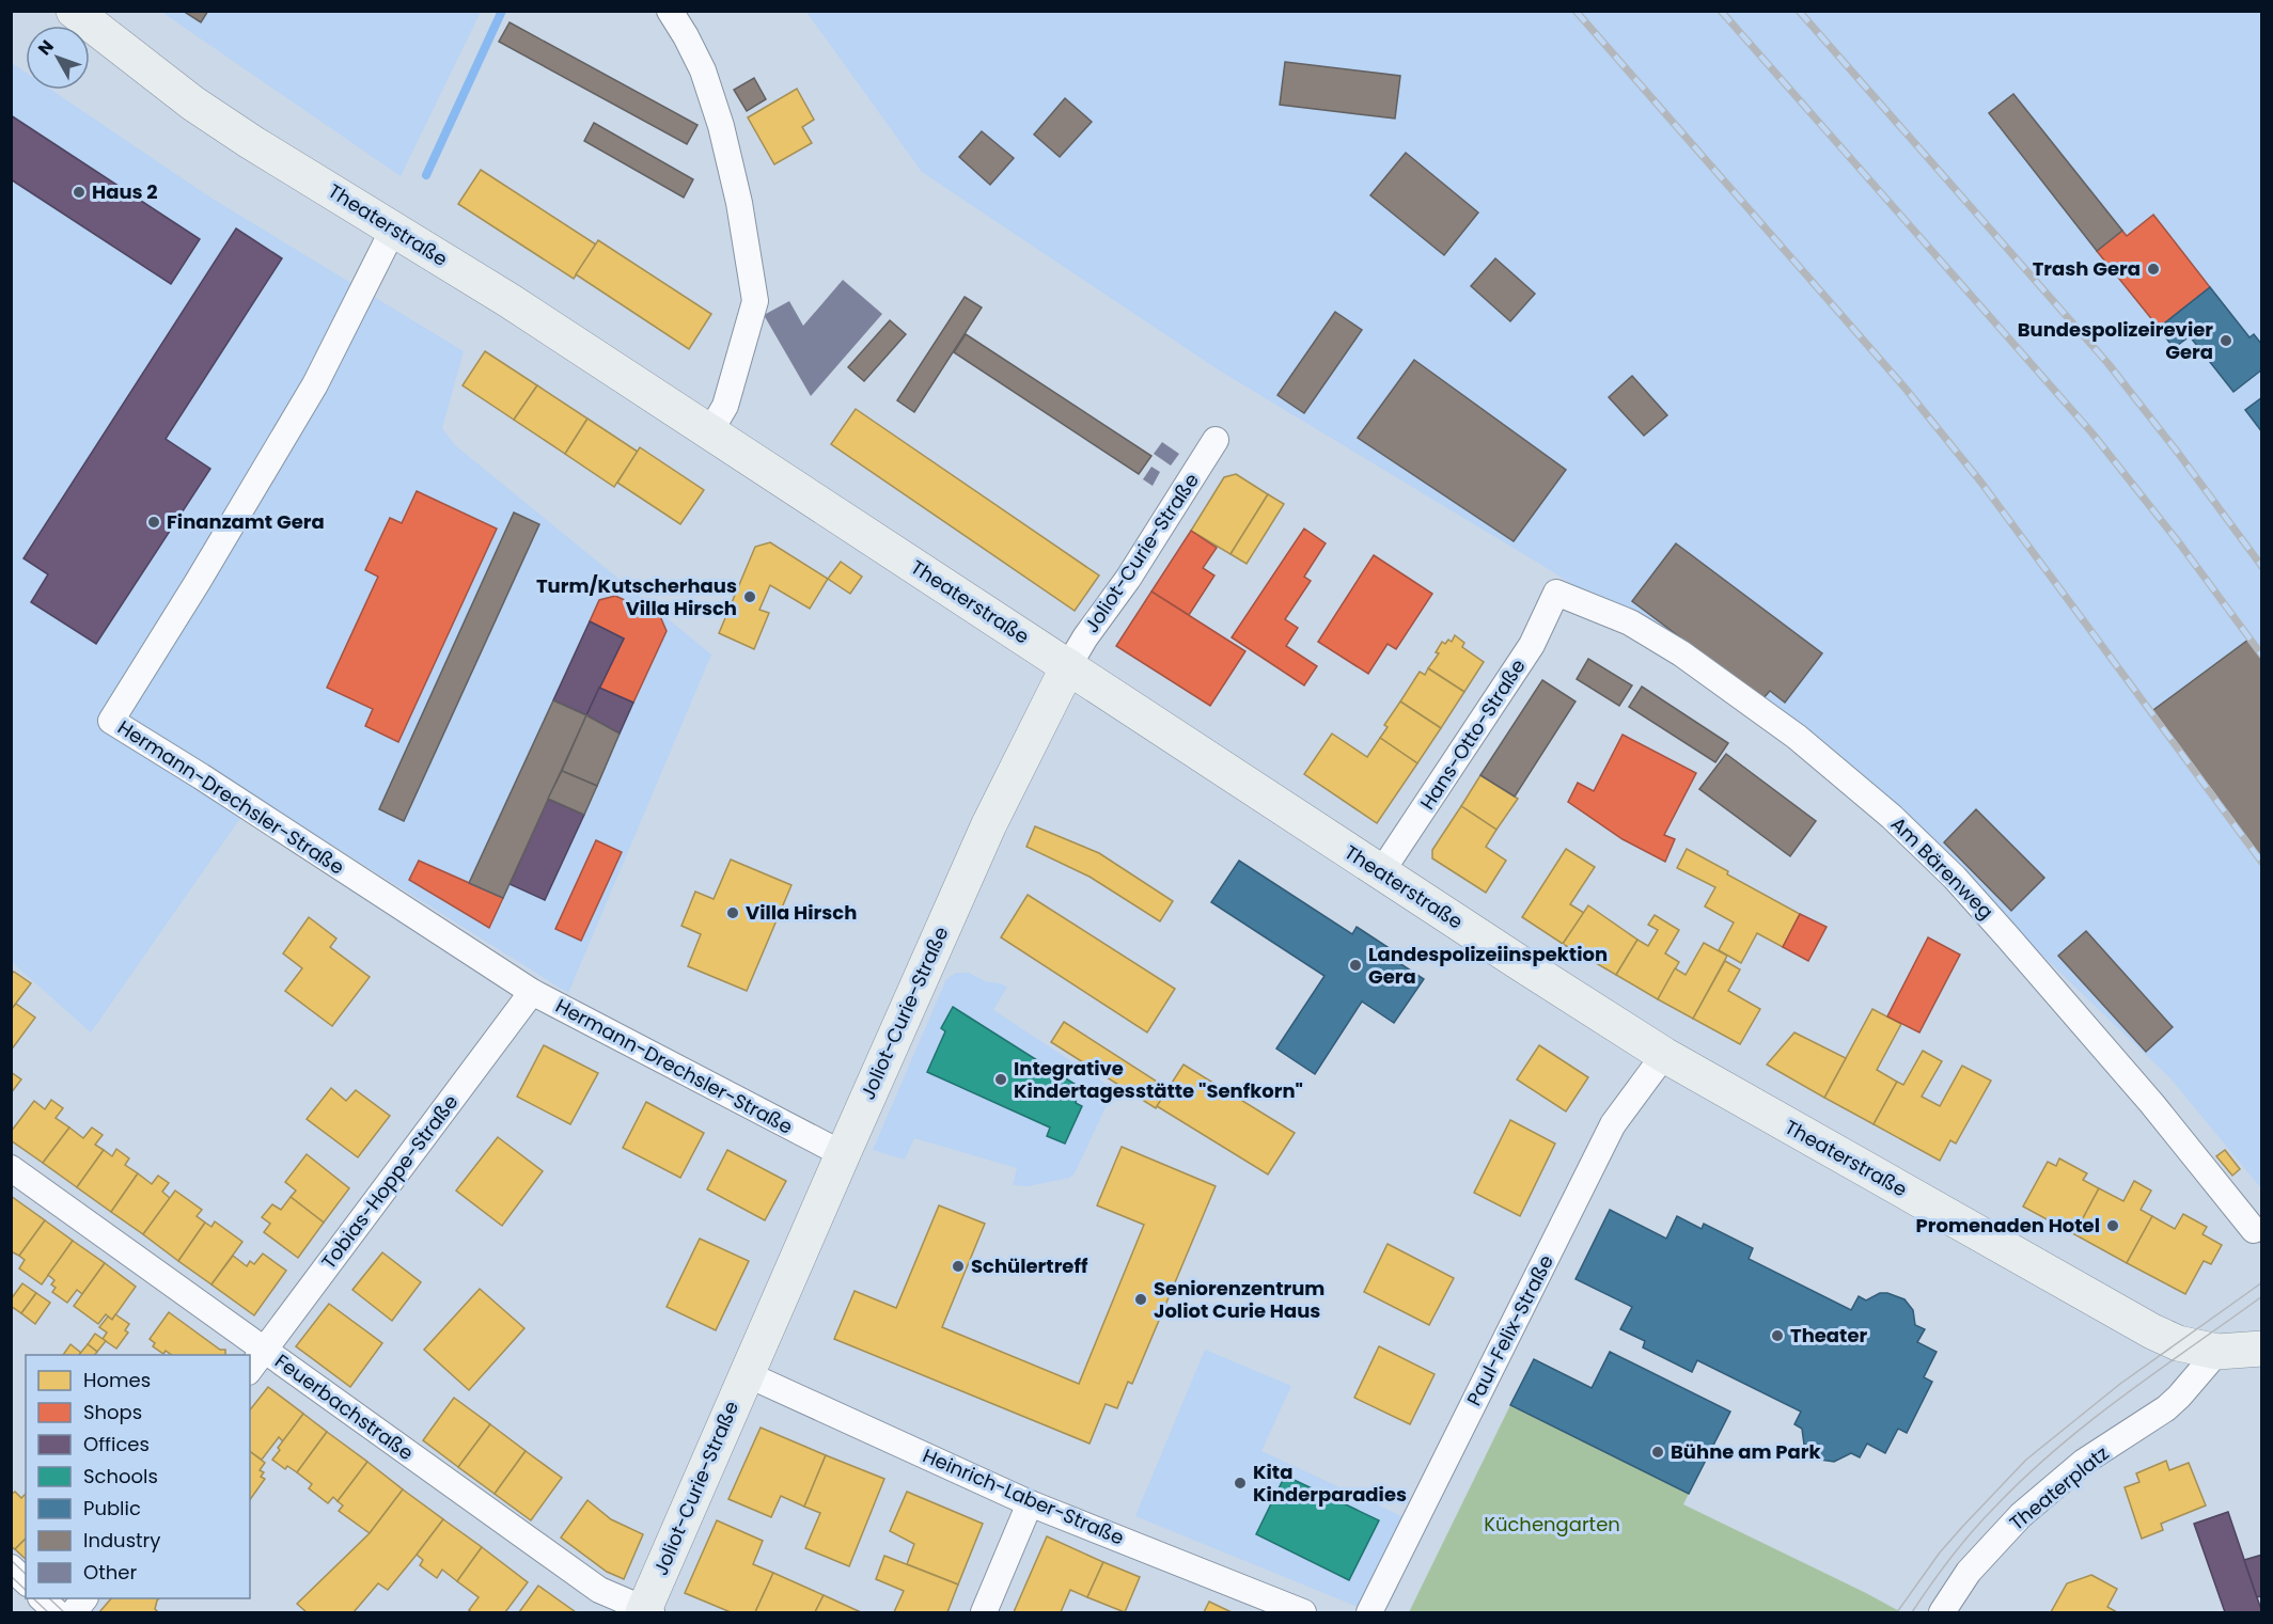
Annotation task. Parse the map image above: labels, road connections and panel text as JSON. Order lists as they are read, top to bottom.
{
  "streets": {
    "main road": ["Theaterstraße", "Joliot-Curie-Straße"],
    "street": [
      "Hans-Otto-Straße",
      "Hermann-Drechsler-Straße",
      "Am Bärenweg",
      "Tobias-Hoppe-Straße",
      "Paul-Felix-Straße",
      "Feuerbachstraße",
      "Theaterplatz",
      "Heinrich-Laber-Straße"
    ]
  },
  "crossings": [
    ["Theaterstraße", "Joliot-Curie-Straße"],
    ["Theaterstraße", "Hans-Otto-Straße"],
    ["Theaterstraße", "Hermann-Drechsler-Straße"],
    ["Theaterstraße", "Paul-Felix-Straße"],
    ["Theaterstraße", "Theaterplatz"],
    ["Joliot-Curie-Straße", "Hermann-Drechsler-Straße"],
    ["Joliot-Curie-Straße", "Feuerbachstraße"],
    ["Joliot-Curie-Straße", "Heinrich-Laber-Straße"],
    ["Hans-Otto-Straße", "Am Bärenweg"],
    ["Hermann-Drechsler-Straße", "Tobias-Hoppe-Straße"],
    ["Tobias-Hoppe-Straße", "Feuerbachstraße"]
  ],
  "parks": ["Küchengarten"],
  "places": [
    "Haus 2",
    "Trash Gera",
    "Bundespolizeirevier Gera",
    "Finanzamt Gera",
    "Turm/Kutscherhaus Villa Hirsch",
    "Villa Hirsch",
    "Landespolizeiinspektion Gera",
    "Integrative Kindertagesstätte \"Senfkorn\"",
    "Promenaden Hotel",
    "Schülertreff",
    "Seniorenzentrum Joliot Curie Haus",
    "Theater",
    "Bühne am Park",
    "Kita Kinderparadies"
  ],
  "legend": [
    "Homes",
    "Shops",
    "Offices",
    "Schools",
    "Public",
    "Industry",
    "Other"
  ],
  "north": "top left"
}
